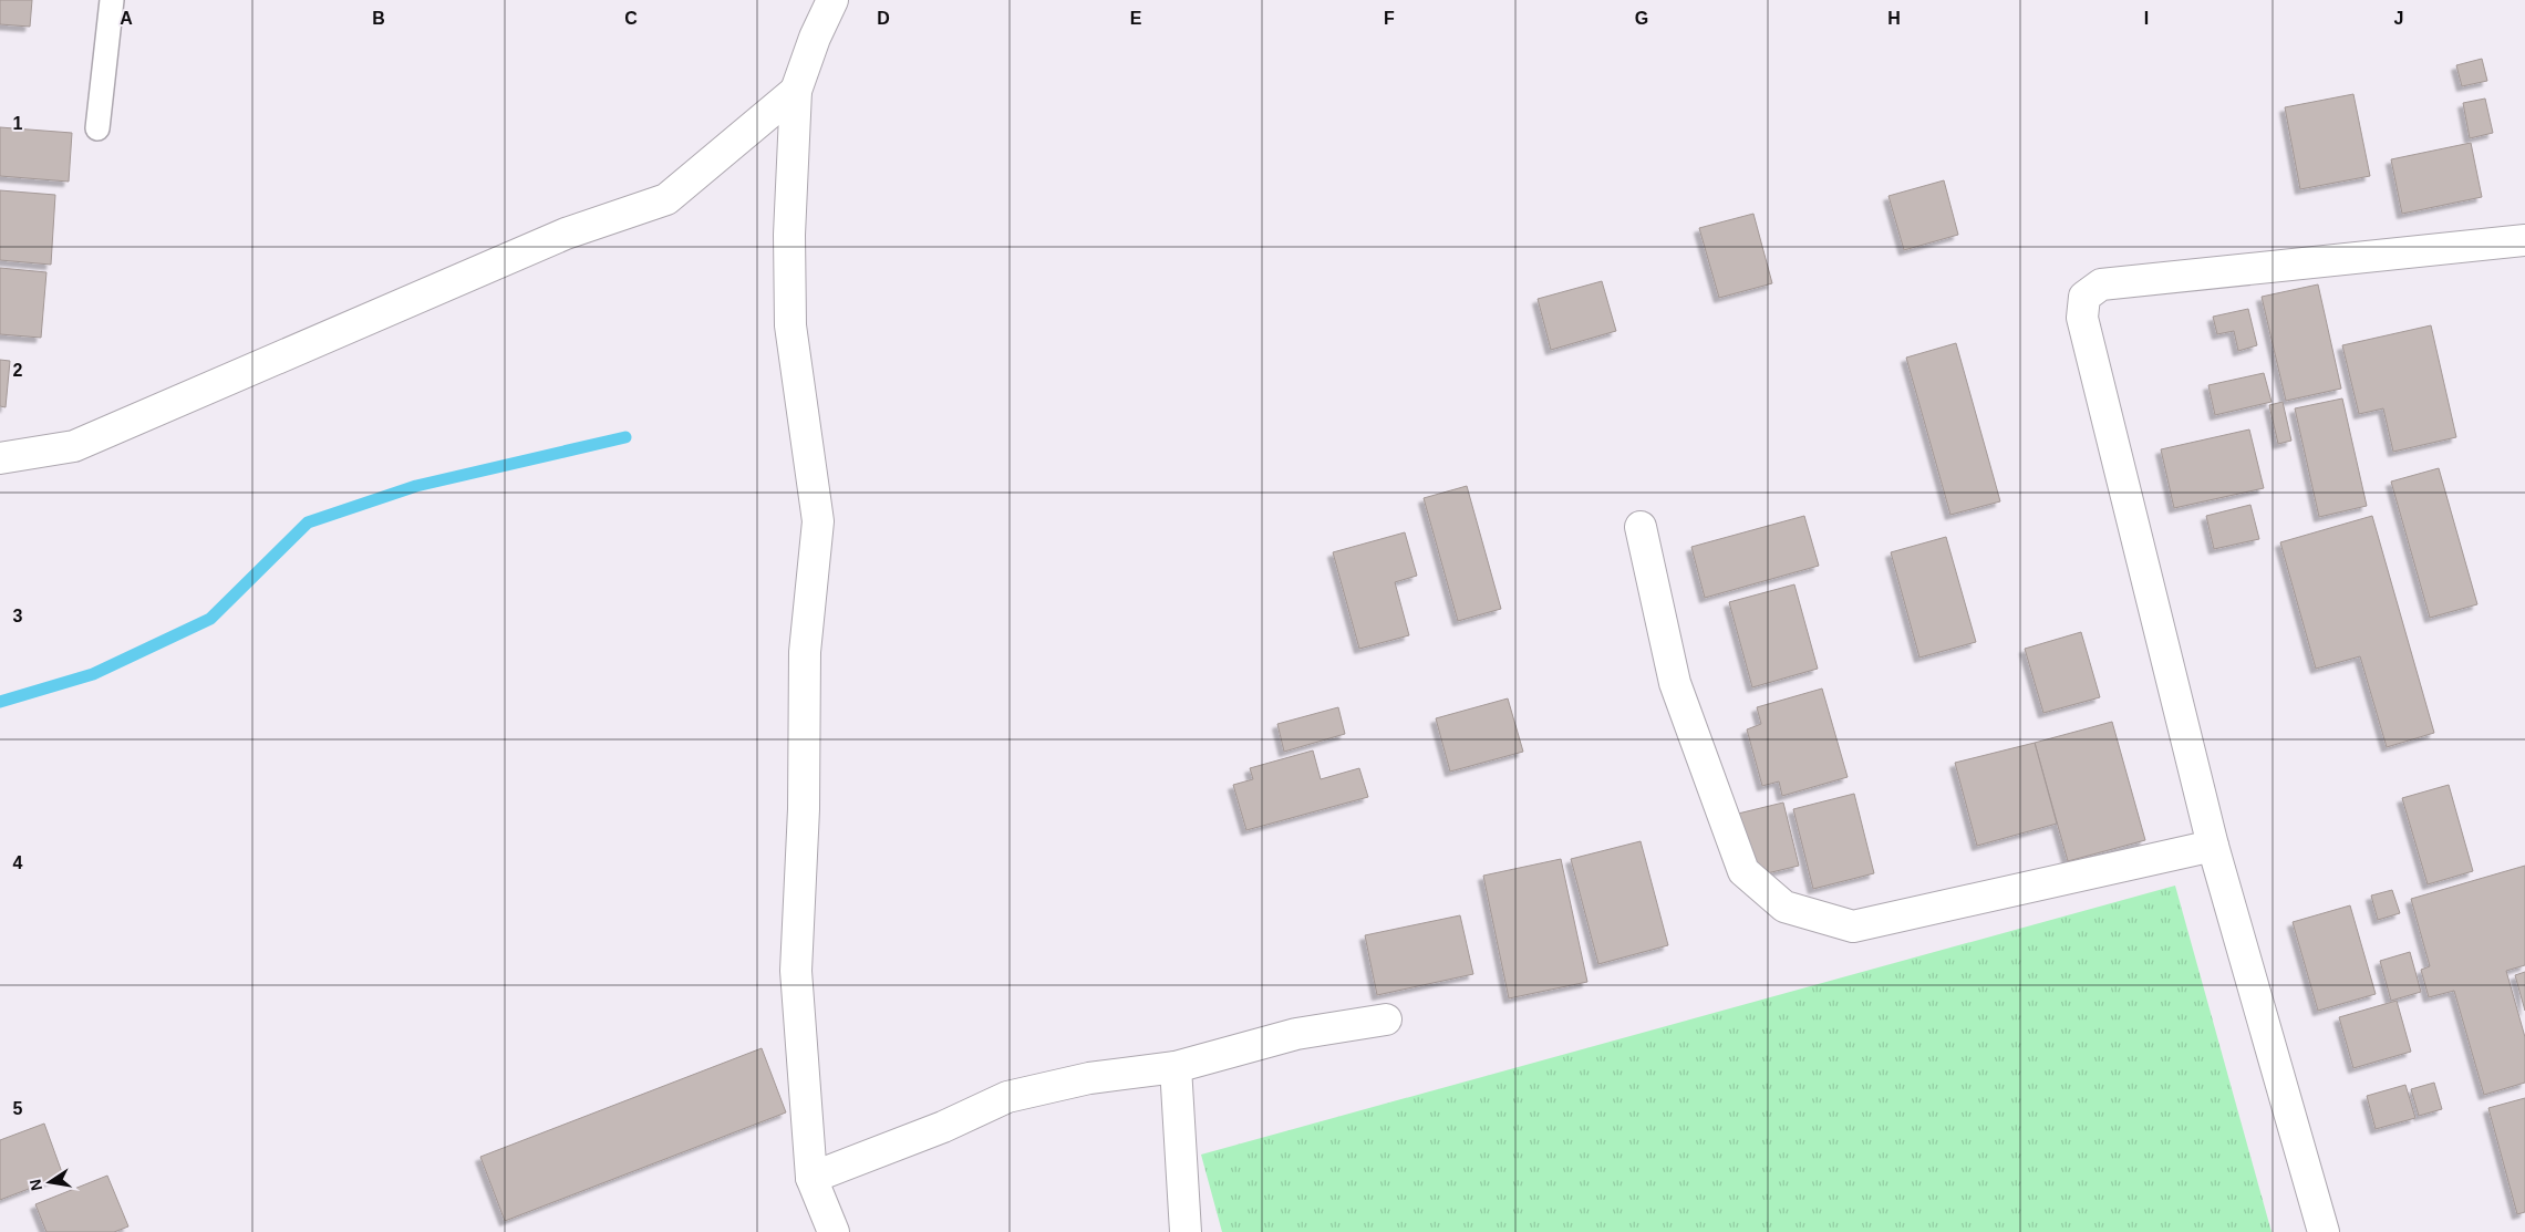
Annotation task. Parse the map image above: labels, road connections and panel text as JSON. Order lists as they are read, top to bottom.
{
  "north": "left",
  "grid": {
    "columns": [
      "A",
      "B",
      "C",
      "D",
      "E",
      "F",
      "G",
      "H",
      "I",
      "J"
    ],
    "rows": [
      "1",
      "2",
      "3",
      "4",
      "5"
    ]
  }
}
